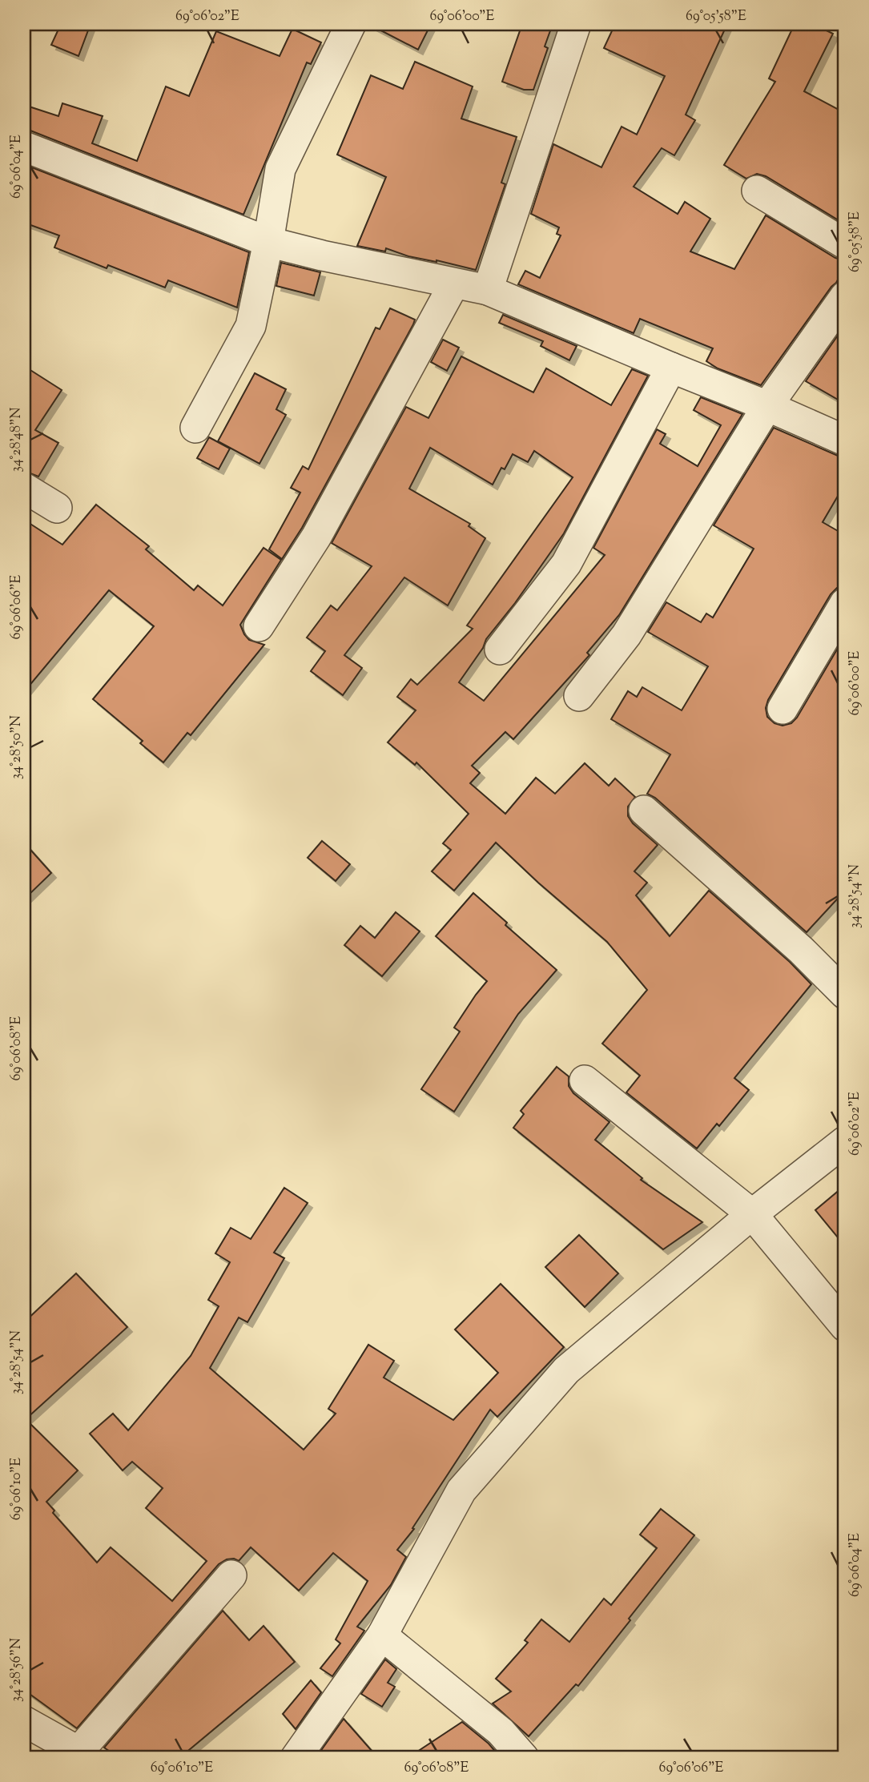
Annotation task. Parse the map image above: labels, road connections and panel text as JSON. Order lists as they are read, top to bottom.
{
  "coordinates": [
    "69°06'02\"E",
    "69°06'00\"E",
    "69°05'58\"E",
    "69°06'04\"E",
    "34°28'48\"N",
    "69°06'06\"E",
    "34°28'50\"N",
    "34°28'54\"N",
    "69°06'08\"E",
    "69°06'10\"E",
    "34°28'56\"N"
  ]
}
